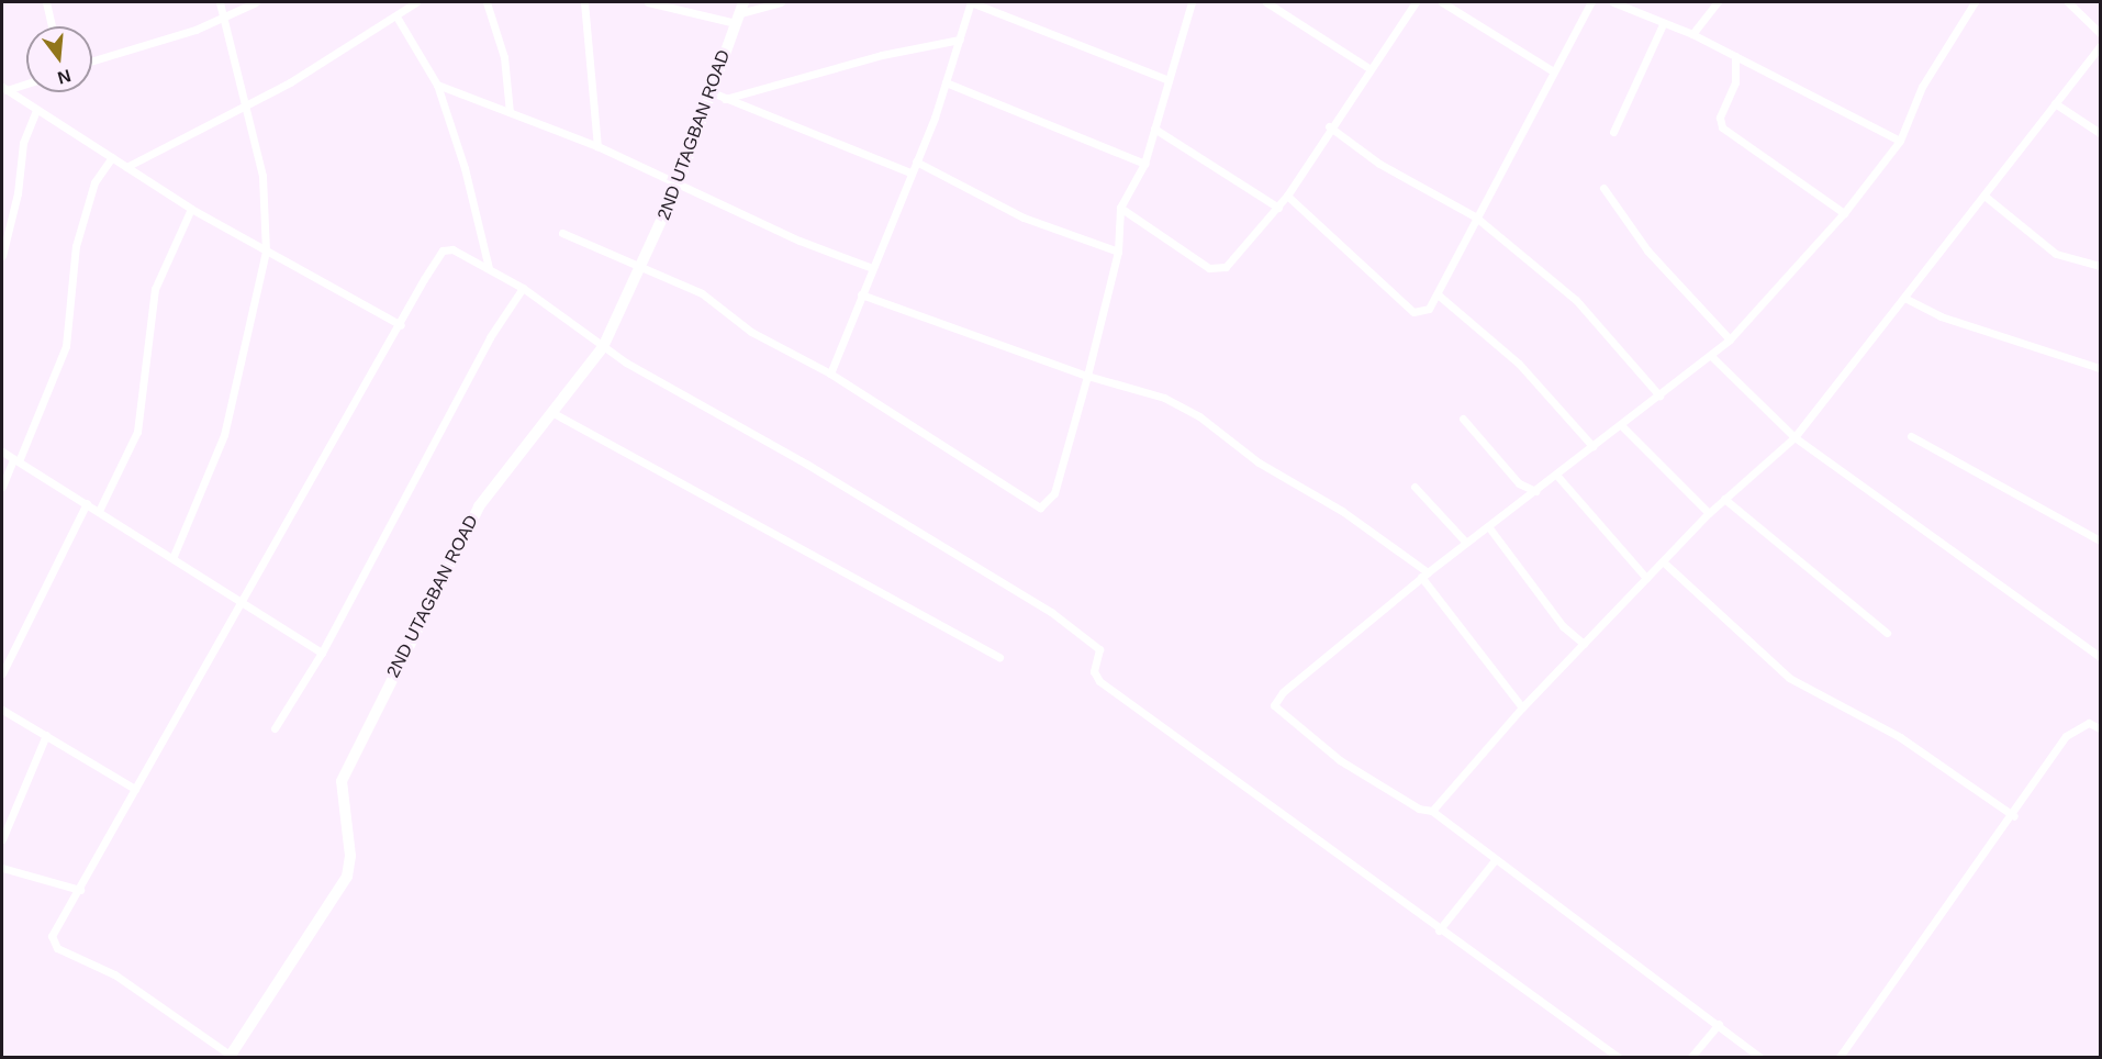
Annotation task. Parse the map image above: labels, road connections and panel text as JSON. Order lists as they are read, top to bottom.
{
  "streets": {
    "street": ["2ND UTAGBAN ROAD"]
  },
  "north": "bottom"
}
